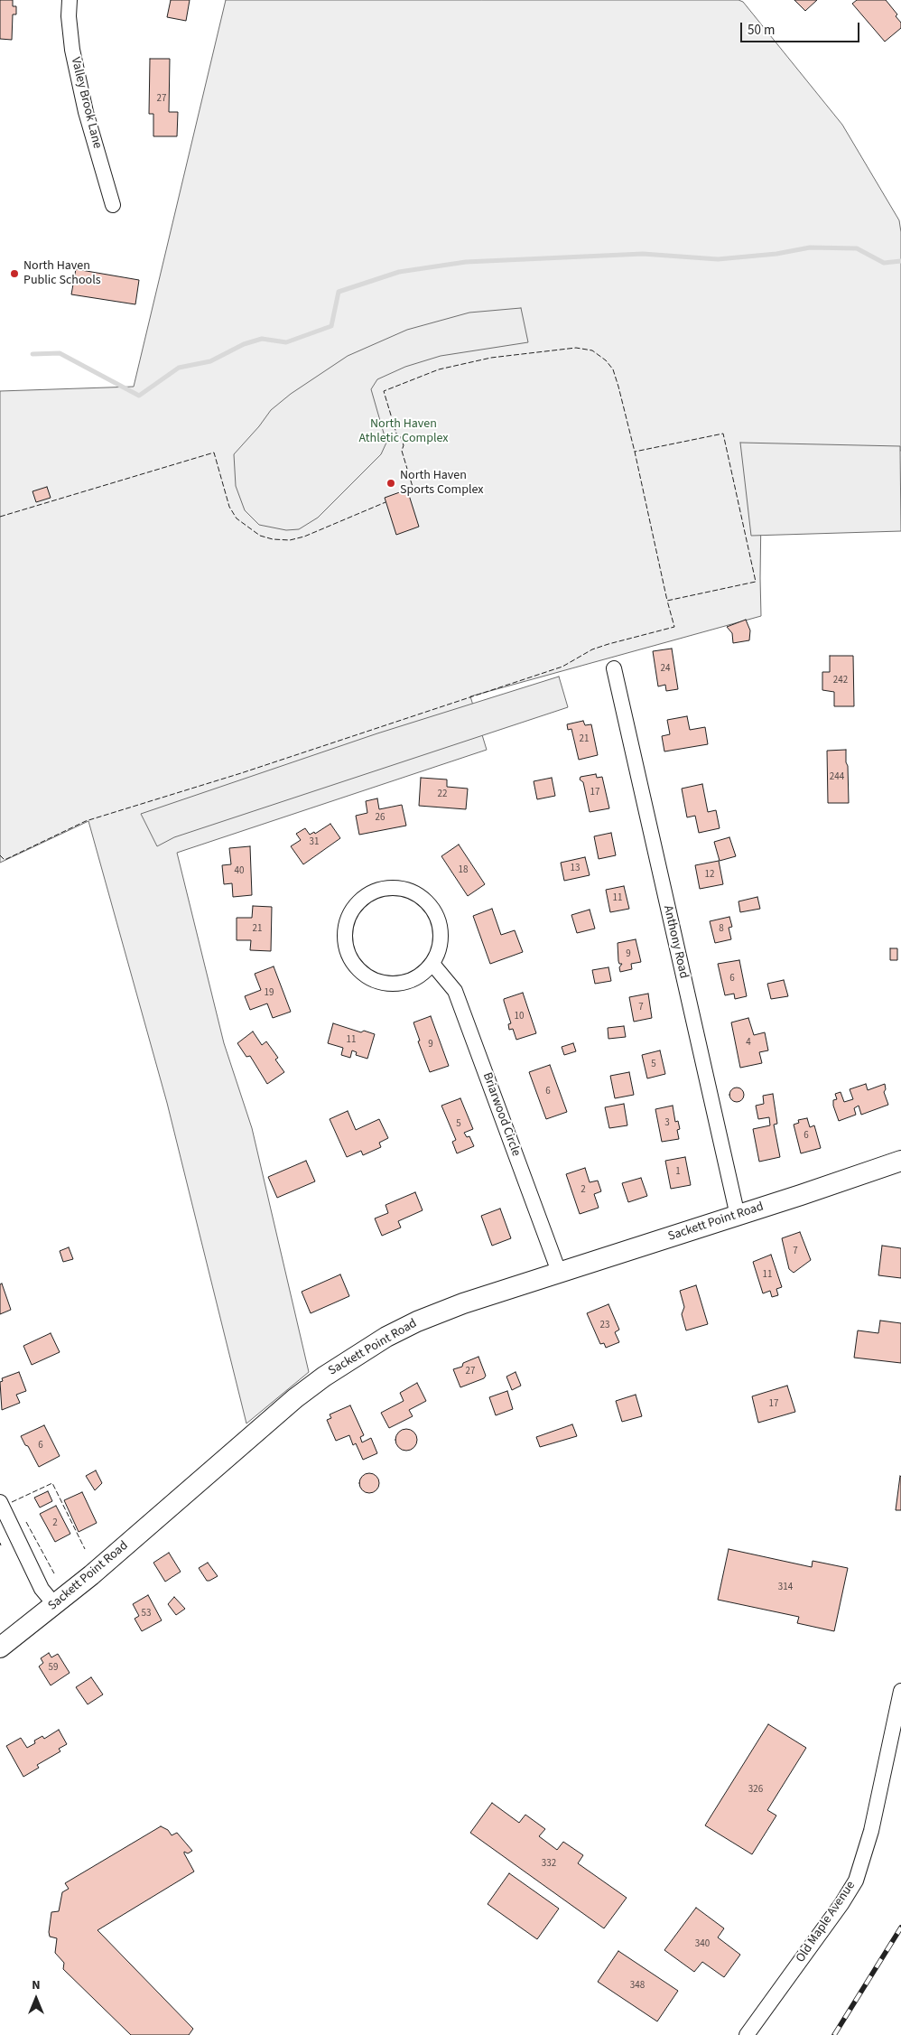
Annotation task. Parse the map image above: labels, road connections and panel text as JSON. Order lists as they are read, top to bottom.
{
  "streets": {
    "street": [
      "Valley Brook Lane",
      "Anthony Road",
      "Briarwood Circle",
      "Sackett Point Road",
      "Old Maple Avenue"
    ]
  },
  "crossings": [
    ["Anthony Road", "Sackett Point Road"],
    ["Briarwood Circle", "Sackett Point Road"]
  ],
  "parks": ["North Haven Athletic Complex"],
  "places": ["North Haven Public Schools", "North Haven Sports Complex"],
  "house_numbers": [
    "27",
    "24",
    "242",
    "21",
    "244",
    "17",
    "22",
    "26",
    "31",
    "13",
    "18",
    "40",
    "12",
    "11",
    "21",
    "8",
    "9",
    "6",
    "19",
    "7",
    "10",
    "11",
    "4",
    "9",
    "5",
    "6",
    "3",
    "5",
    "6",
    "1",
    "2",
    "7",
    "11",
    "23",
    "27",
    "17",
    "6",
    "2",
    "314",
    "53",
    "59",
    "326",
    "332",
    "340",
    "348"
  ],
  "scale_bar": "50 m",
  "north": "top"
}
